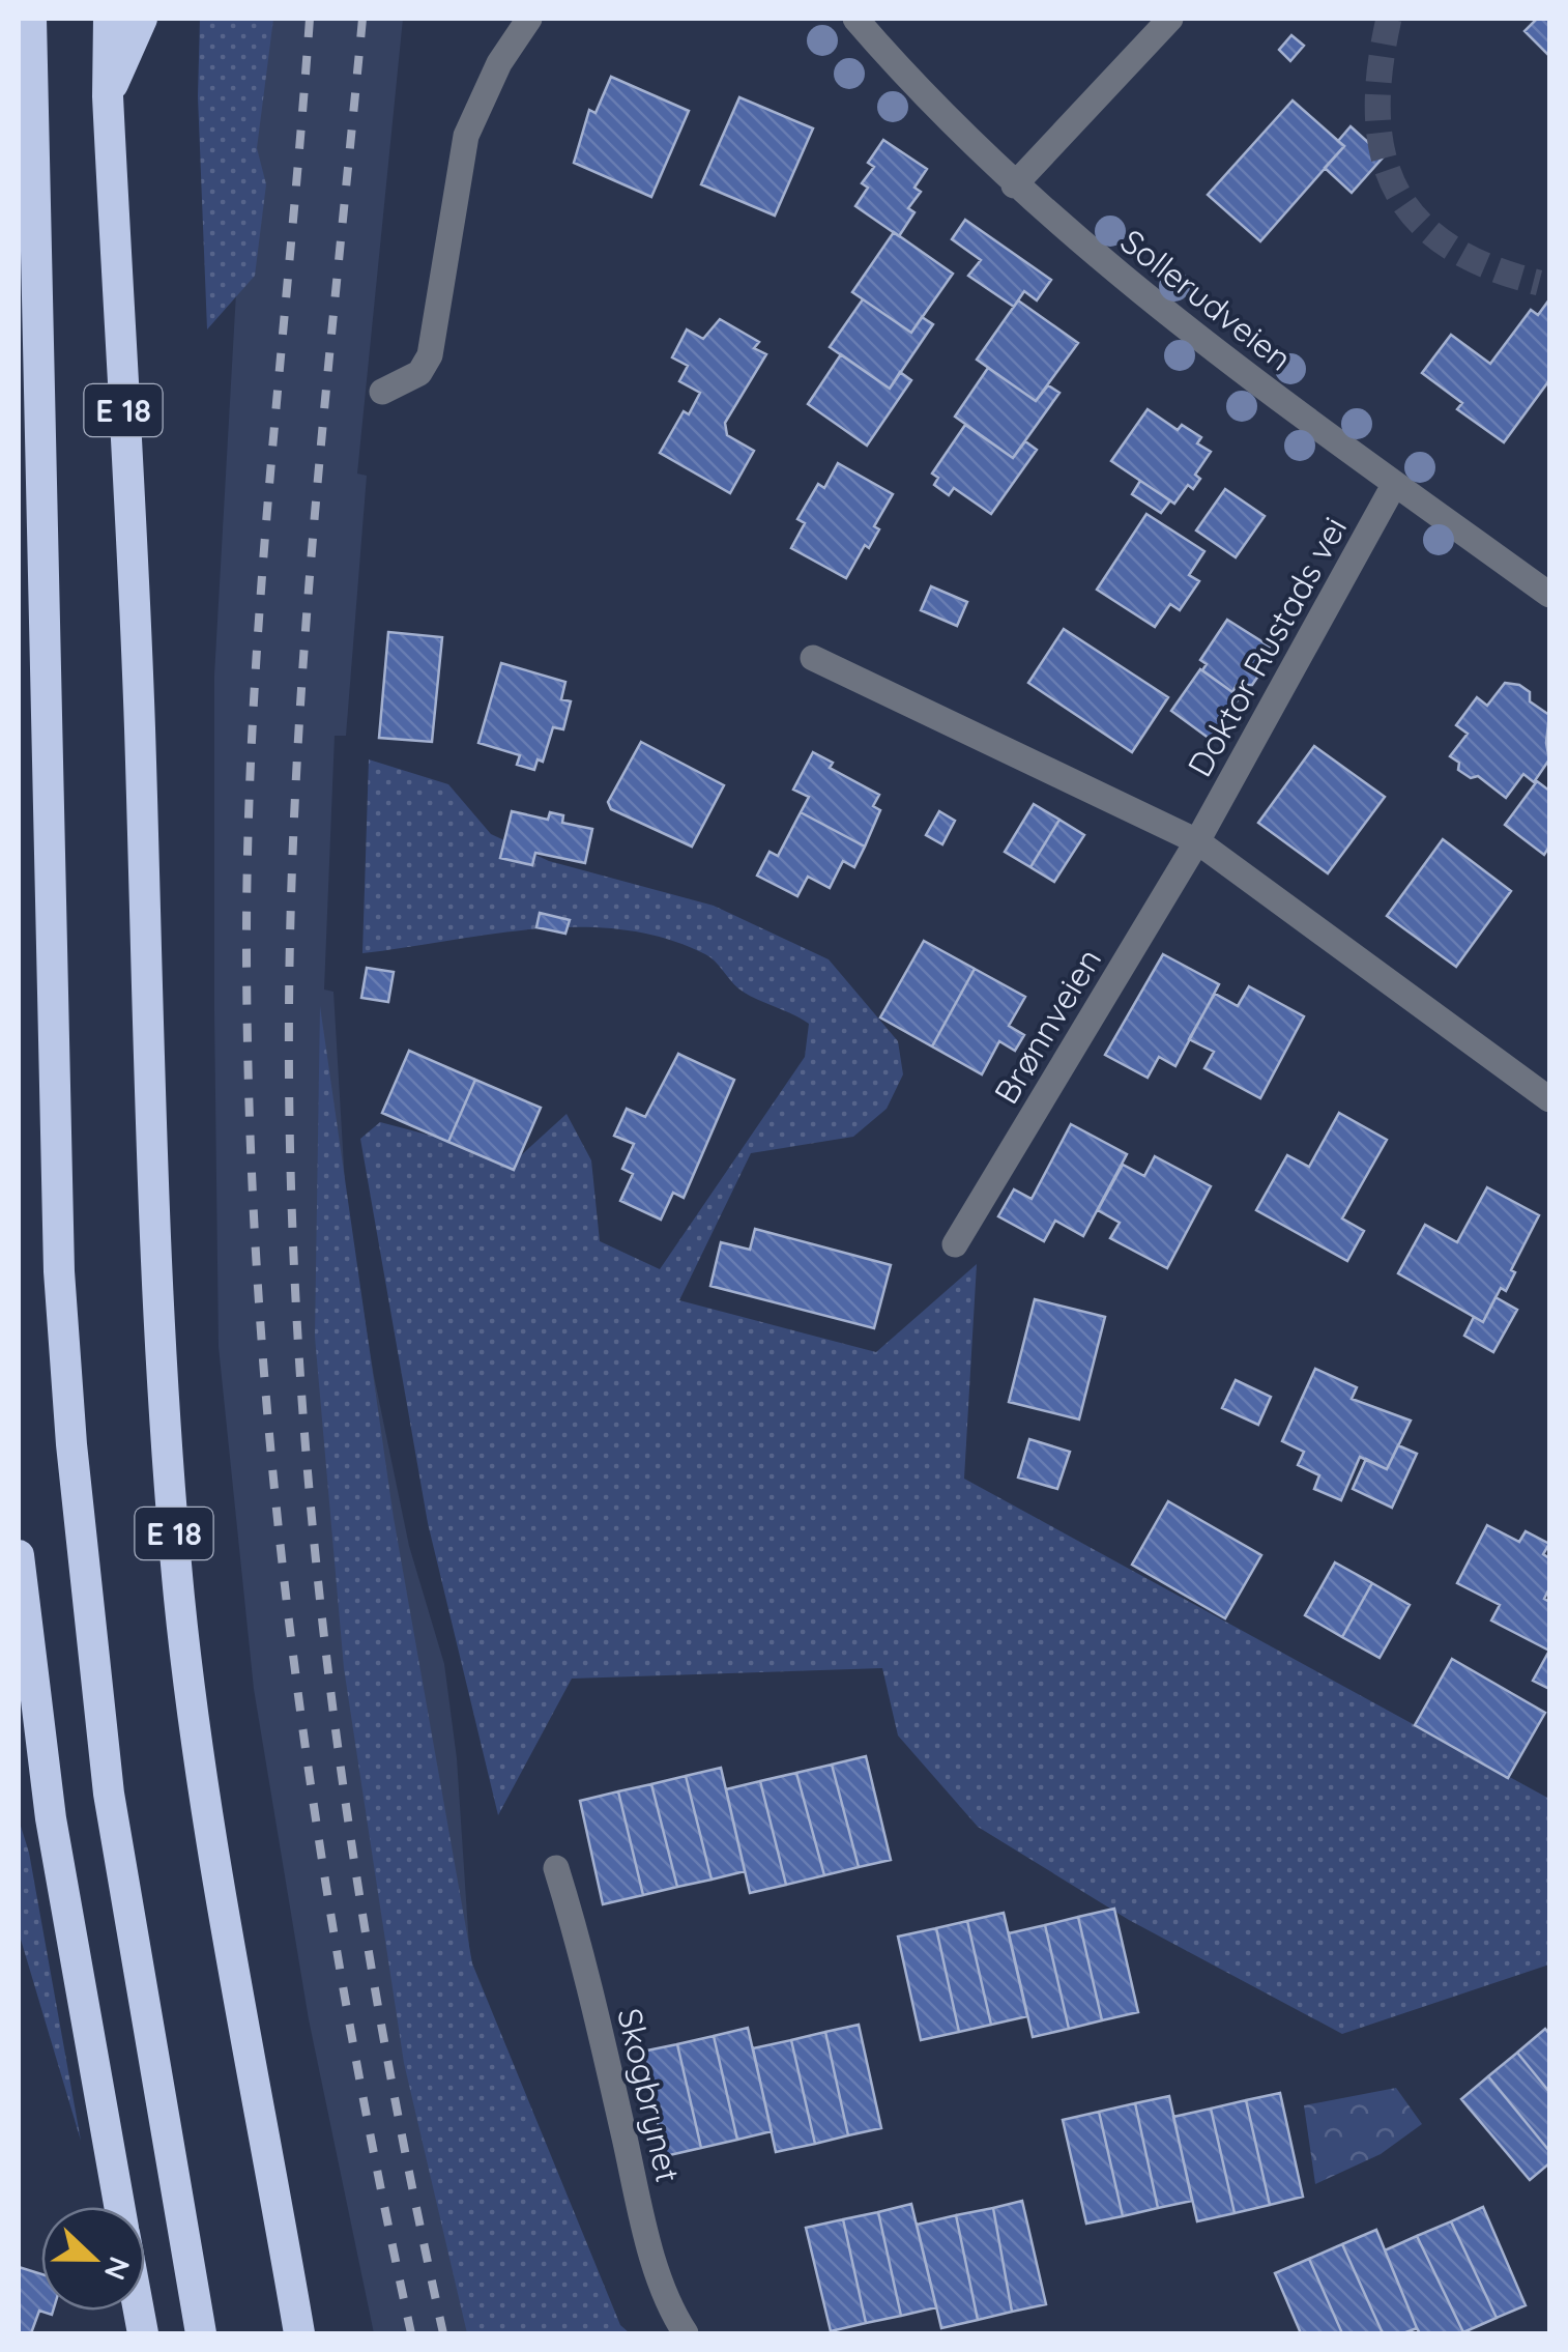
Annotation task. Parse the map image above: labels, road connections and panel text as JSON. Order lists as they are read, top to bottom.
{
  "streets": {
    "highway": ["E 18"],
    "street": [
      "Sollerudveien",
      "Doktor Rustads vei",
      "Brønnveien",
      "Skogbrynet"
    ]
  },
  "crossings": [
    ["Sollerudveien", "Doktor Rustads vei"],
    ["Doktor Rustads vei", "Brønnveien"]
  ],
  "north": "right"
}
